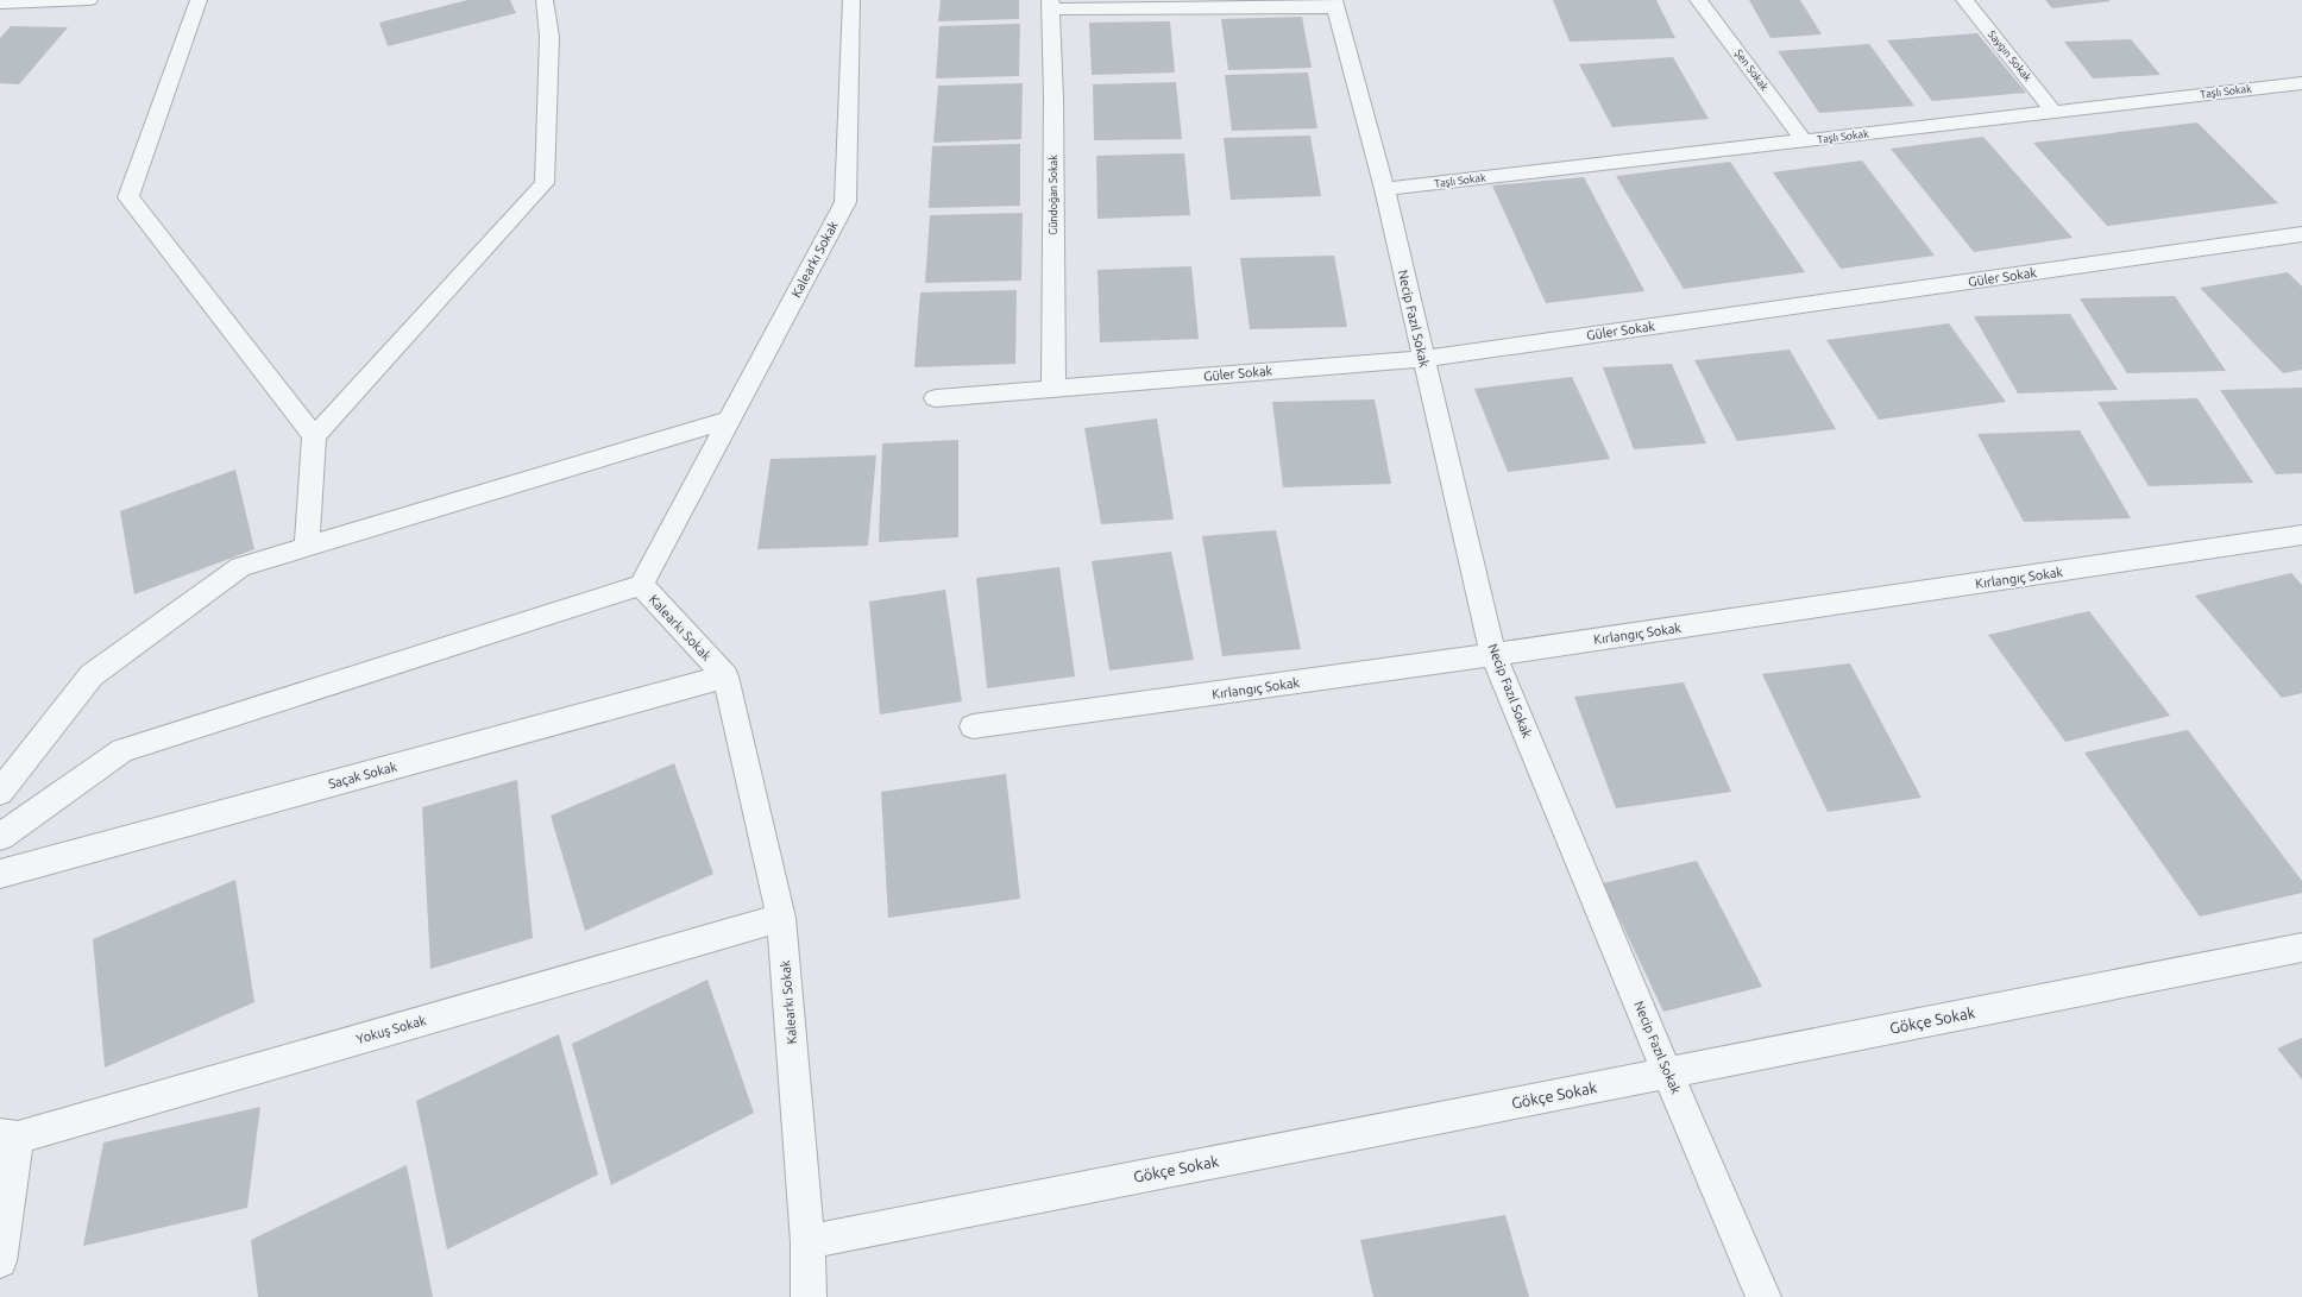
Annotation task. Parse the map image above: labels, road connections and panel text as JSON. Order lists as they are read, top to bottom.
{
  "streets": {
    "street": [
      "Saygın Sokak",
      "Şen Sokak",
      "Taşlı Sokak",
      "Gündoğan Sokak",
      "Kalearkı Sokak",
      "Güler Sokak",
      "Necip Fazıl Sokak",
      "Kırlangıç Sokak",
      "Saçak Sokak",
      "Gökçe Sokak",
      "Yokuş Sokak"
    ]
  },
  "crossings": [
    ["Saygın Sokak", "Taşlı Sokak"],
    ["Şen Sokak", "Taşlı Sokak"],
    ["Taşlı Sokak", "Necip Fazıl Sokak"],
    ["Gündoğan Sokak", "Güler Sokak"],
    ["Kalearkı Sokak", "Saçak Sokak"],
    ["Kalearkı Sokak", "Gökçe Sokak"],
    ["Kalearkı Sokak", "Yokuş Sokak"],
    ["Güler Sokak", "Necip Fazıl Sokak"],
    ["Necip Fazıl Sokak", "Kırlangıç Sokak"],
    ["Necip Fazıl Sokak", "Gökçe Sokak"]
  ]
}
